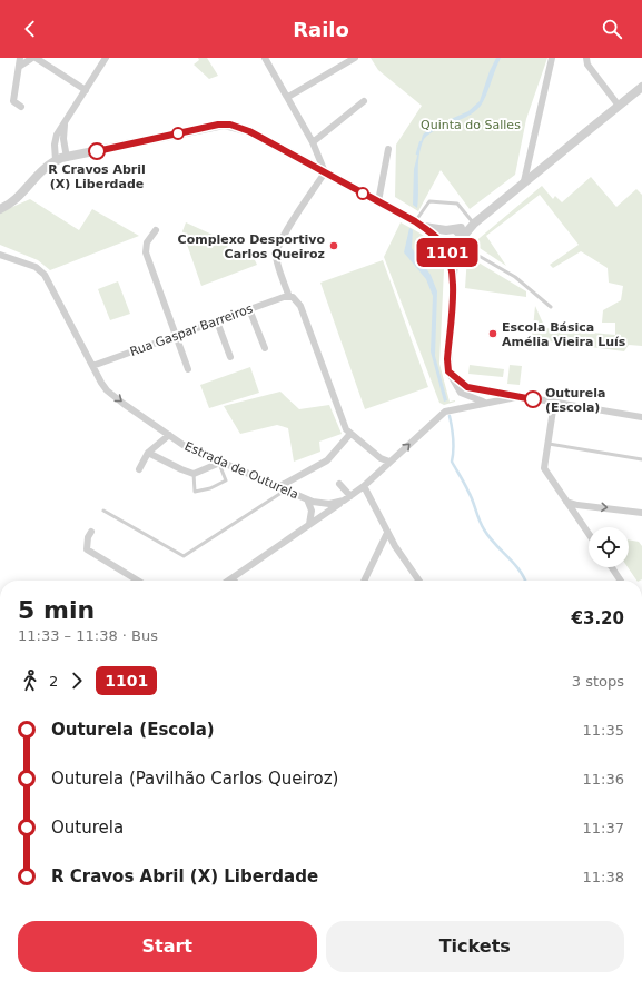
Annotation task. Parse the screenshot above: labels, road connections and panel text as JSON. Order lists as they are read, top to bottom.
{
  "streets": {
    "street": ["Rua Gaspar Barreiros", "Estrada de Outurela"]
  },
  "crossings": [
    ["Rua Gaspar Barreiros", "Estrada de Outurela"]
  ],
  "parks": ["Quinta do Salles"],
  "places": [
    "R Cravos Abril (X) Liberdade",
    "Complexo Desportivo Carlos Queiroz",
    "Escola Básica Amélia Vieira Luís",
    "Outurela (Escola)"
  ],
  "lines": ["bus line 1101"],
  "page": {
    "header": "Railo",
    "on_map": "1101",
    "heading": ["5 min", "11:33 – 11:38 · Bus", "€3.20"],
    "legs": ["2", "1101", "3 stops"],
    "list": [
      {
        "name": "Outurela (Escola)",
        "value": "11:35"
      },
      {
        "name": "Outurela (Pavilhão Carlos Queiroz)",
        "value": "11:36"
      },
      {
        "name": "Outurela",
        "value": "11:37"
      },
      {
        "name": "R Cravos Abril (X) Liberdade",
        "value": "11:38"
      }
    ],
    "buttons": ["Start", "Tickets"]
  }
}
